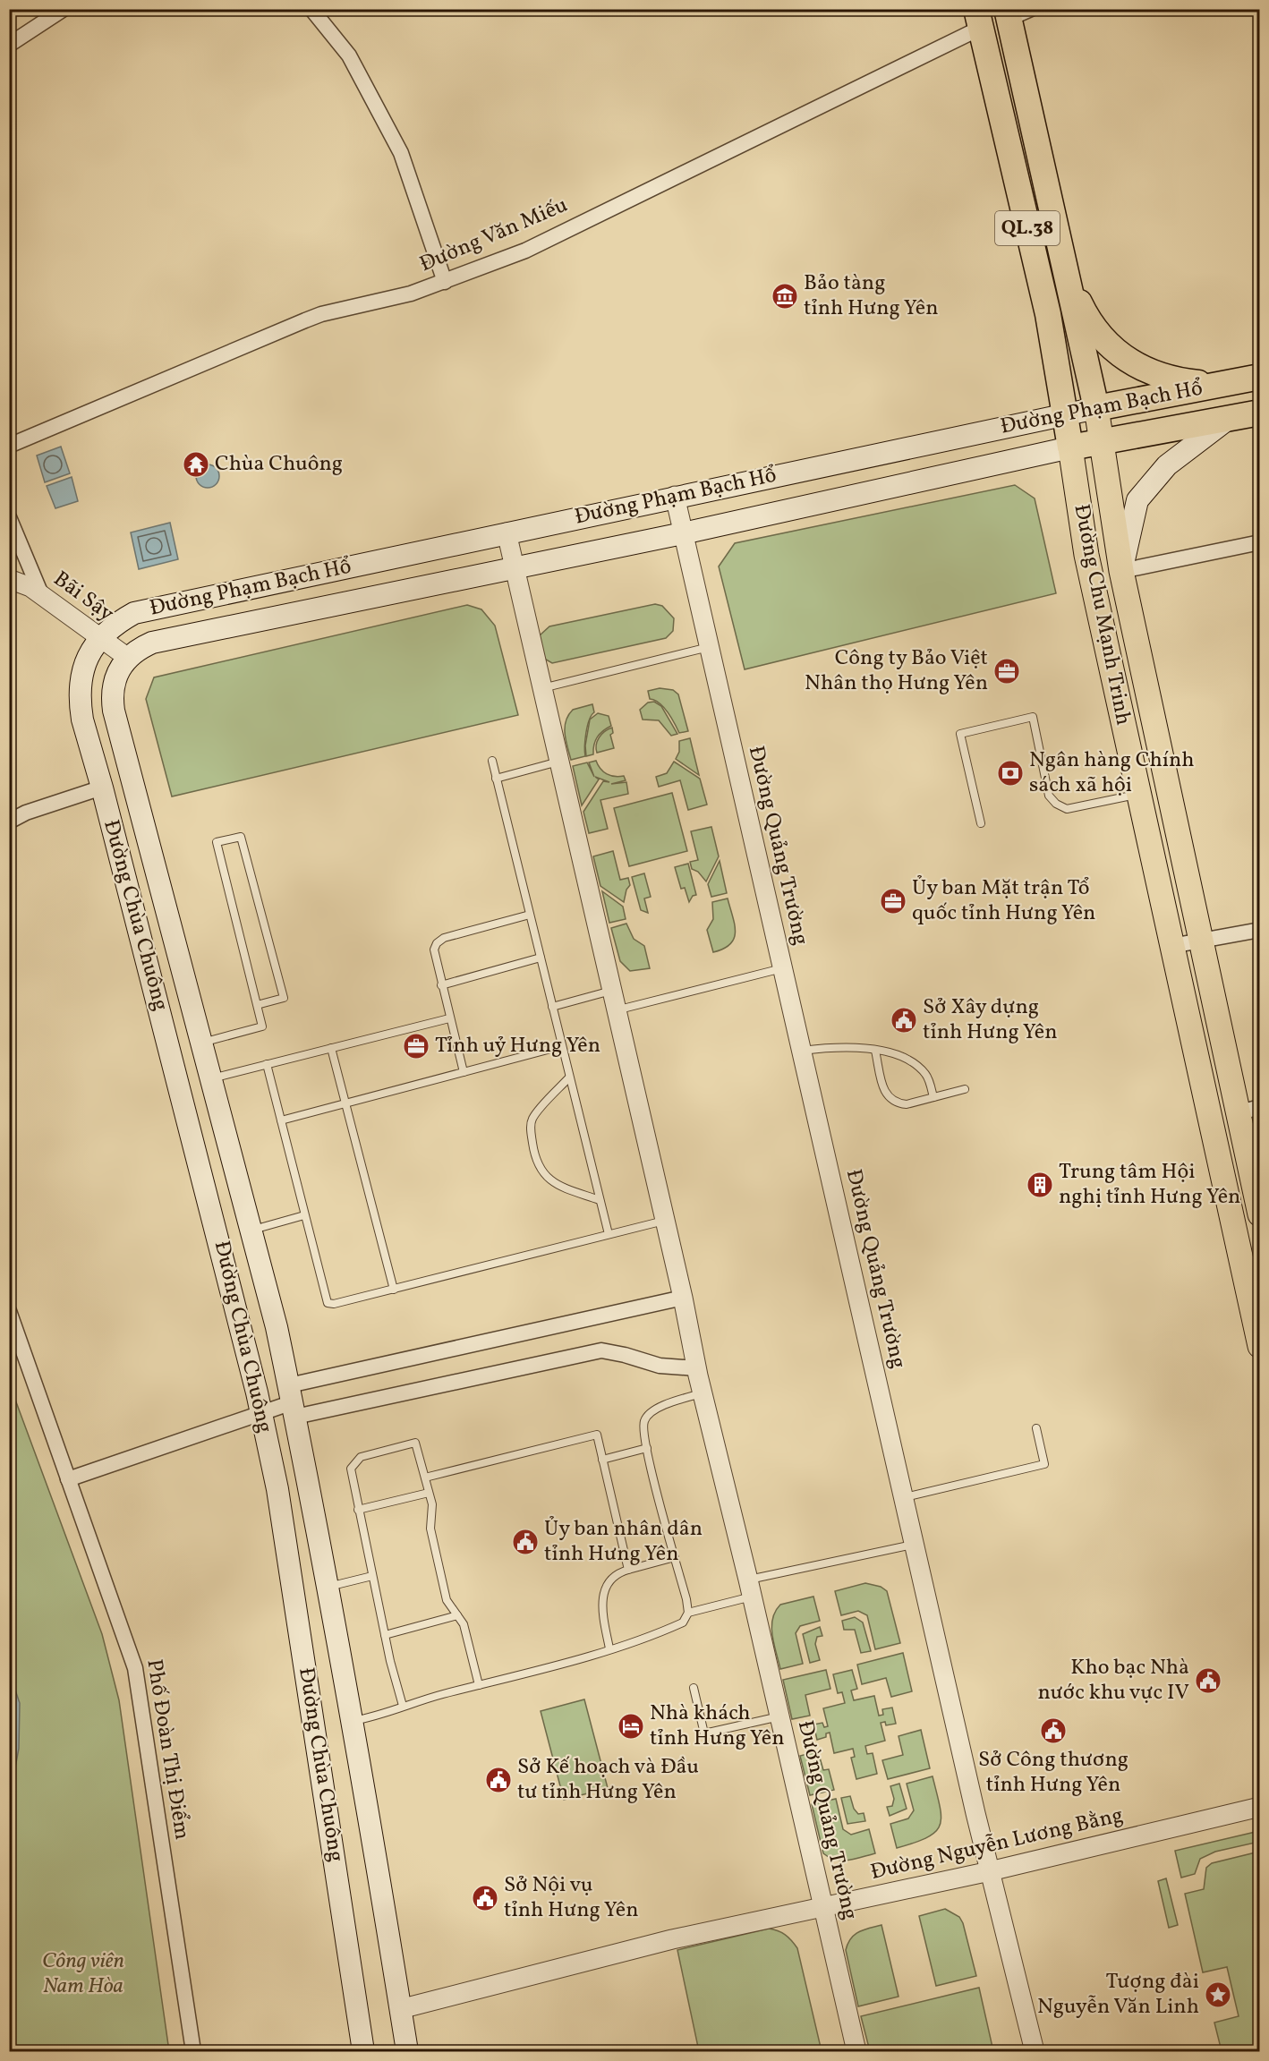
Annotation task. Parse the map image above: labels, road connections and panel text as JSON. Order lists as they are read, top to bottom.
{
  "streets": {
    "highway": ["QL.38", "Đường Phạm Bạch Hổ", "Đường Chu Mạnh Trinh"],
    "main road": ["Đường Chùa Chuông"],
    "street": [
      "Đường Văn Miếu",
      "Bãi Sậy",
      "Đường Quảng Trường",
      "Phố Đoàn Thị Điểm",
      "Đường Nguyễn Lương Bằng"
    ]
  },
  "crossings": [
    ["Đường Văn Miếu", "Đường Chu Mạnh Trinh"],
    ["Đường Phạm Bạch Hổ", "Bãi Sậy"],
    ["Đường Phạm Bạch Hổ", "Đường Chu Mạnh Trinh"],
    ["Đường Phạm Bạch Hổ", "Đường Quảng Trường"],
    ["Đường Phạm Bạch Hổ", "Đường Chùa Chuông"],
    ["Bãi Sậy", "Đường Chùa Chuông"],
    ["Đường Quảng Trường", "Đường Nguyễn Lương Bằng"],
    ["Đường Chùa Chuông", "Đường Nguyễn Lương Bằng"]
  ],
  "parks": ["Công viên Nam Hòa"],
  "places": {
    "museum": ["Bảo tàng tỉnh Hưng Yên"],
    "temple": ["Chùa Chuông"],
    "office": ["Công ty Bảo Việt Nhân thọ Hưng Yên", "Ủy ban Mặt trận Tổ quốc tỉnh Hưng Yên", "Tỉnh uỷ Hưng Yên"],
    "bank": ["Ngân hàng Chính sách xã hội"],
    "public building": [
      "Sở Xây dựng tỉnh Hưng Yên",
      "Ủy ban nhân dân tỉnh Hưng Yên",
      "Kho bạc Nhà nước khu vực IV",
      "Sở Công thương tỉnh Hưng Yên",
      "Sở Kế hoạch và Đầu tư tỉnh Hưng Yên",
      "Sở Nội vụ tỉnh Hưng Yên"
    ],
    "building": ["Trung tâm Hội nghị tỉnh Hưng Yên"],
    "hotel": ["Nhà khách tỉnh Hưng Yên"],
    "place": ["Tượng đài Nguyễn Văn Linh"]
  }
}
